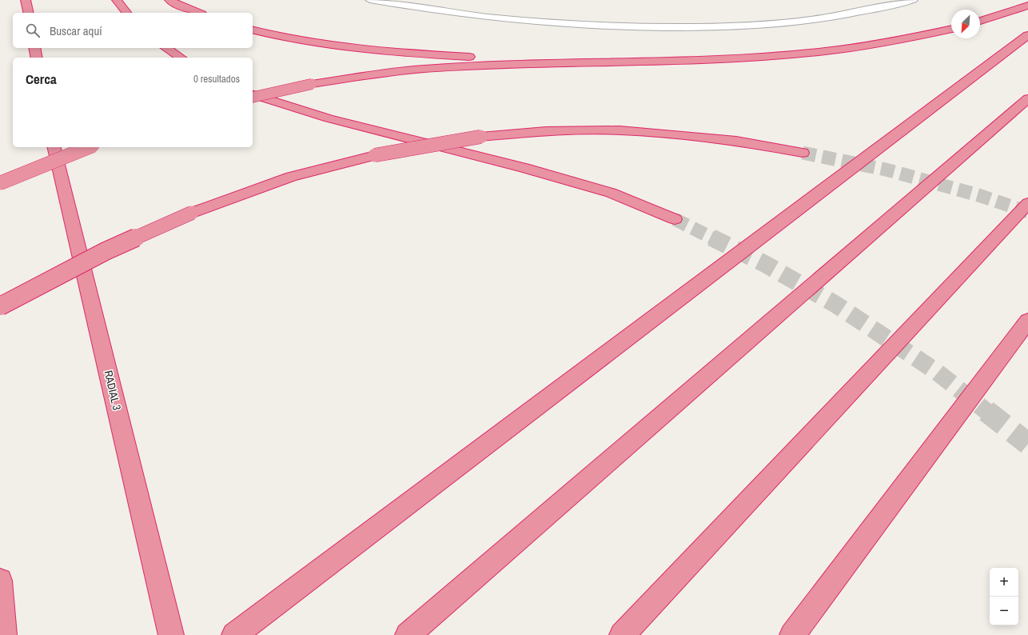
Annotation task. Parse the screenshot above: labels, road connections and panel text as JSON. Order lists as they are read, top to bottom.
{
  "streets": {
    "highway": ["RADIAL 3"]
  },
  "north": "bottom left",
  "page": {
    "search": "Buscar aquí",
    "heading": ["Cerca", "0 resultados"],
    "map_buttons": ["+", "−"]
  }
}
